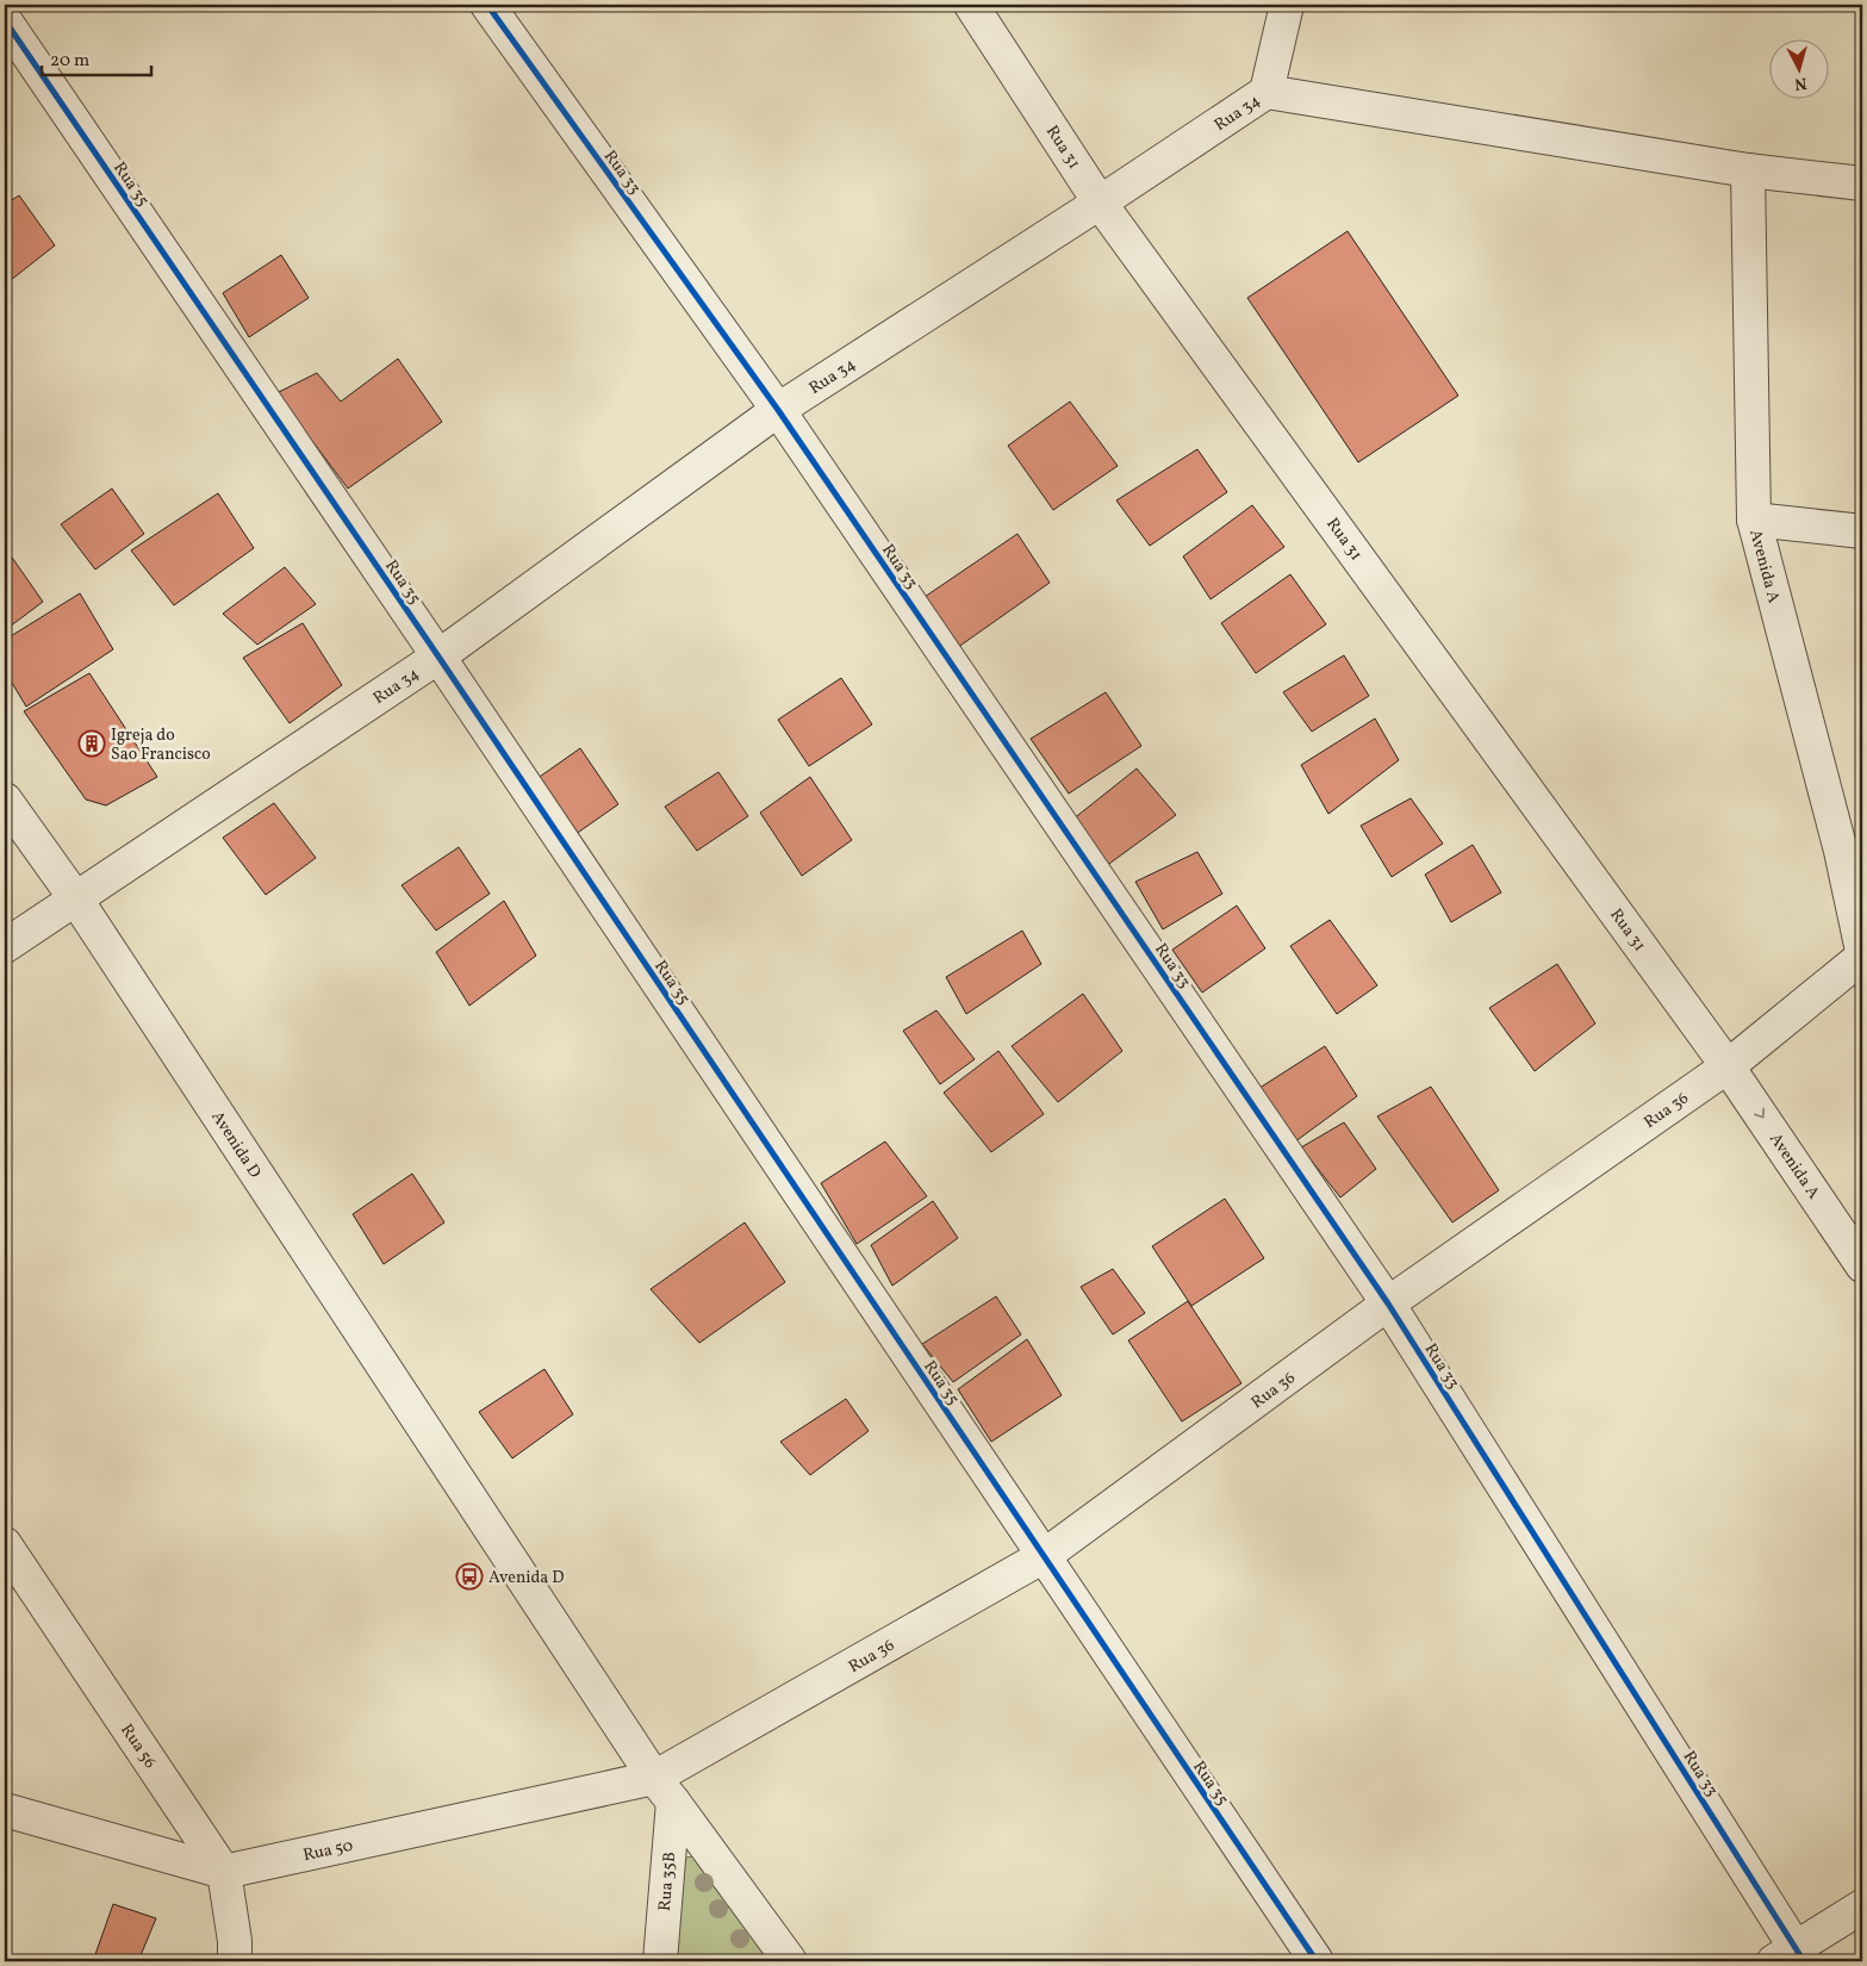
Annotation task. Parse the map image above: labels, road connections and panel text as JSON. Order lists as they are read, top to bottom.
{
  "streets": {
    "street": [
      "Rua 34",
      "Rua 31",
      "Rua 33",
      "Rua 35",
      "Avenida A",
      "Rua 36",
      "Avenida D",
      "Rua 56",
      "Rua 50",
      "Rua 35B"
    ]
  },
  "crossings": [
    ["Rua 34", "Rua 31"],
    ["Rua 34", "Rua 33"],
    ["Rua 34", "Rua 35"],
    ["Rua 34", "Avenida A"],
    ["Rua 34", "Avenida D"],
    ["Rua 31", "Avenida A"],
    ["Rua 31", "Rua 36"],
    ["Rua 33", "Rua 36"],
    ["Rua 35", "Rua 36"],
    ["Avenida A", "Rua 36"],
    ["Rua 36", "Avenida D"],
    ["Rua 36", "Rua 50"],
    ["Rua 36", "Rua 35B"],
    ["Avenida D", "Rua 50"],
    ["Avenida D", "Rua 35B"],
    ["Rua 56", "Rua 50"],
    ["Rua 50", "Rua 35B"]
  ],
  "places": {
    "building": ["Igreja do Sao Francisco"],
    "bus stop": ["Avenida D"]
  },
  "scale_bar": "20 m",
  "north": "bottom"
}
